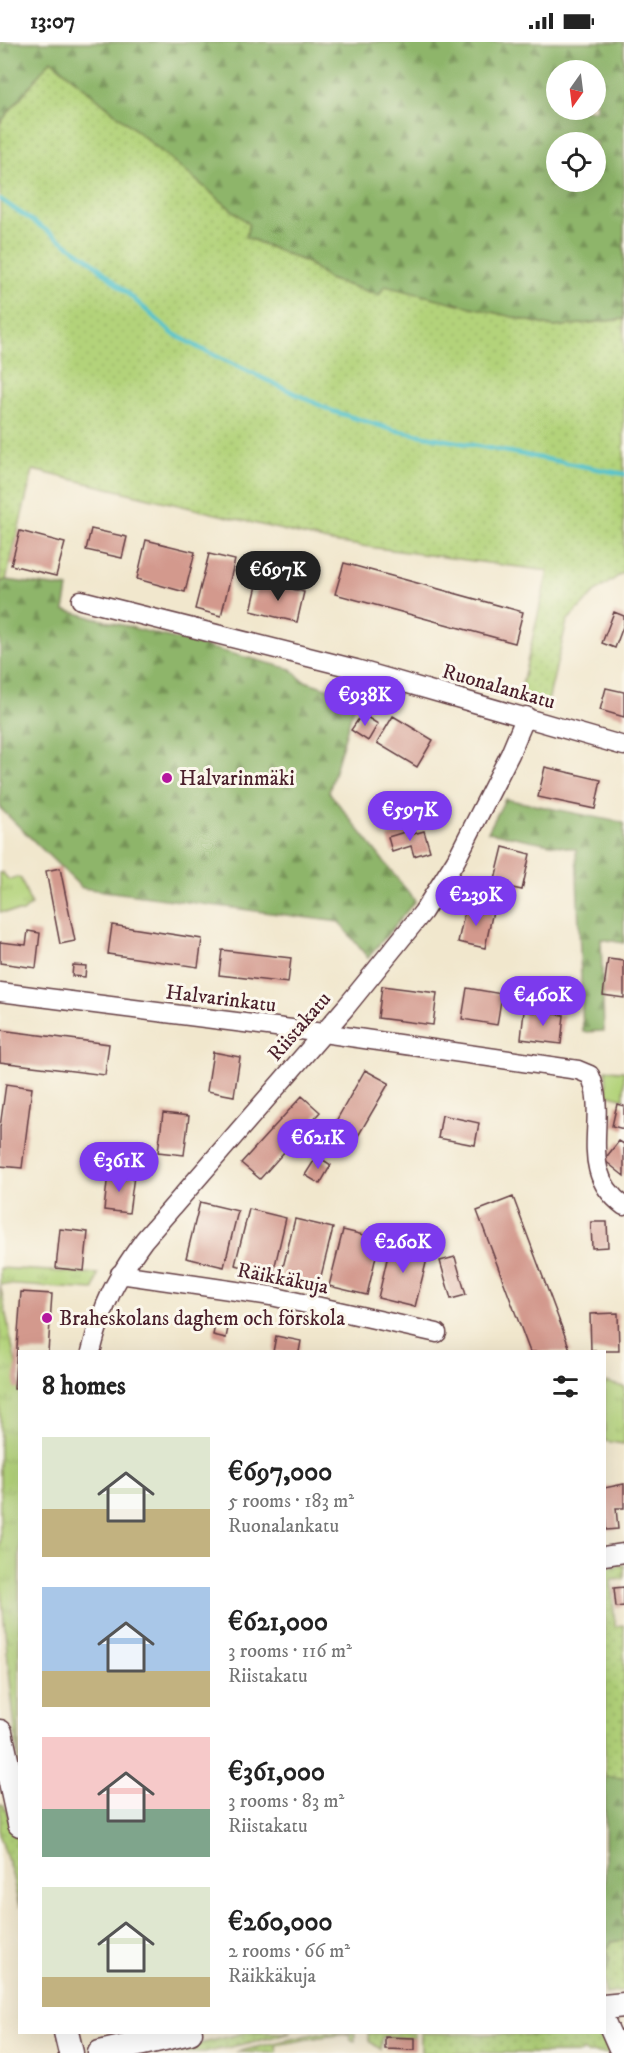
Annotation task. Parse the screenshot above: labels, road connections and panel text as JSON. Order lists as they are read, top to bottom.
{
  "streets": {
    "street": [
      "Ruonalankatu",
      "Halvarinkatu",
      "Riistakatu",
      "Räikkäkuja"
    ]
  },
  "crossings": [
    ["Ruonalankatu", "Riistakatu"],
    ["Halvarinkatu", "Riistakatu"],
    ["Riistakatu", "Räikkäkuja"]
  ],
  "places": ["Halvarinmäki", "Braheskolans daghem och förskola"],
  "north": "bottom",
  "page": {
    "status": "13:07",
    "price": [
      "€697K",
      "€938K",
      "€597K",
      "€239K",
      "€460K",
      "€621K",
      "€361K",
      "€260K"
    ],
    "heading": "8 homes",
    "list": [
      {
        "name": "€697,000",
        "note": "5 rooms · 183 m² · Ruonalankatu"
      },
      {
        "name": "€621,000",
        "note": "3 rooms · 116 m² · Riistakatu"
      },
      {
        "name": "€361,000",
        "note": "3 rooms · 83 m² · Riistakatu"
      },
      {
        "name": "€260,000",
        "note": "2 rooms · 66 m² · Räikkäkuja"
      }
    ]
  }
}
